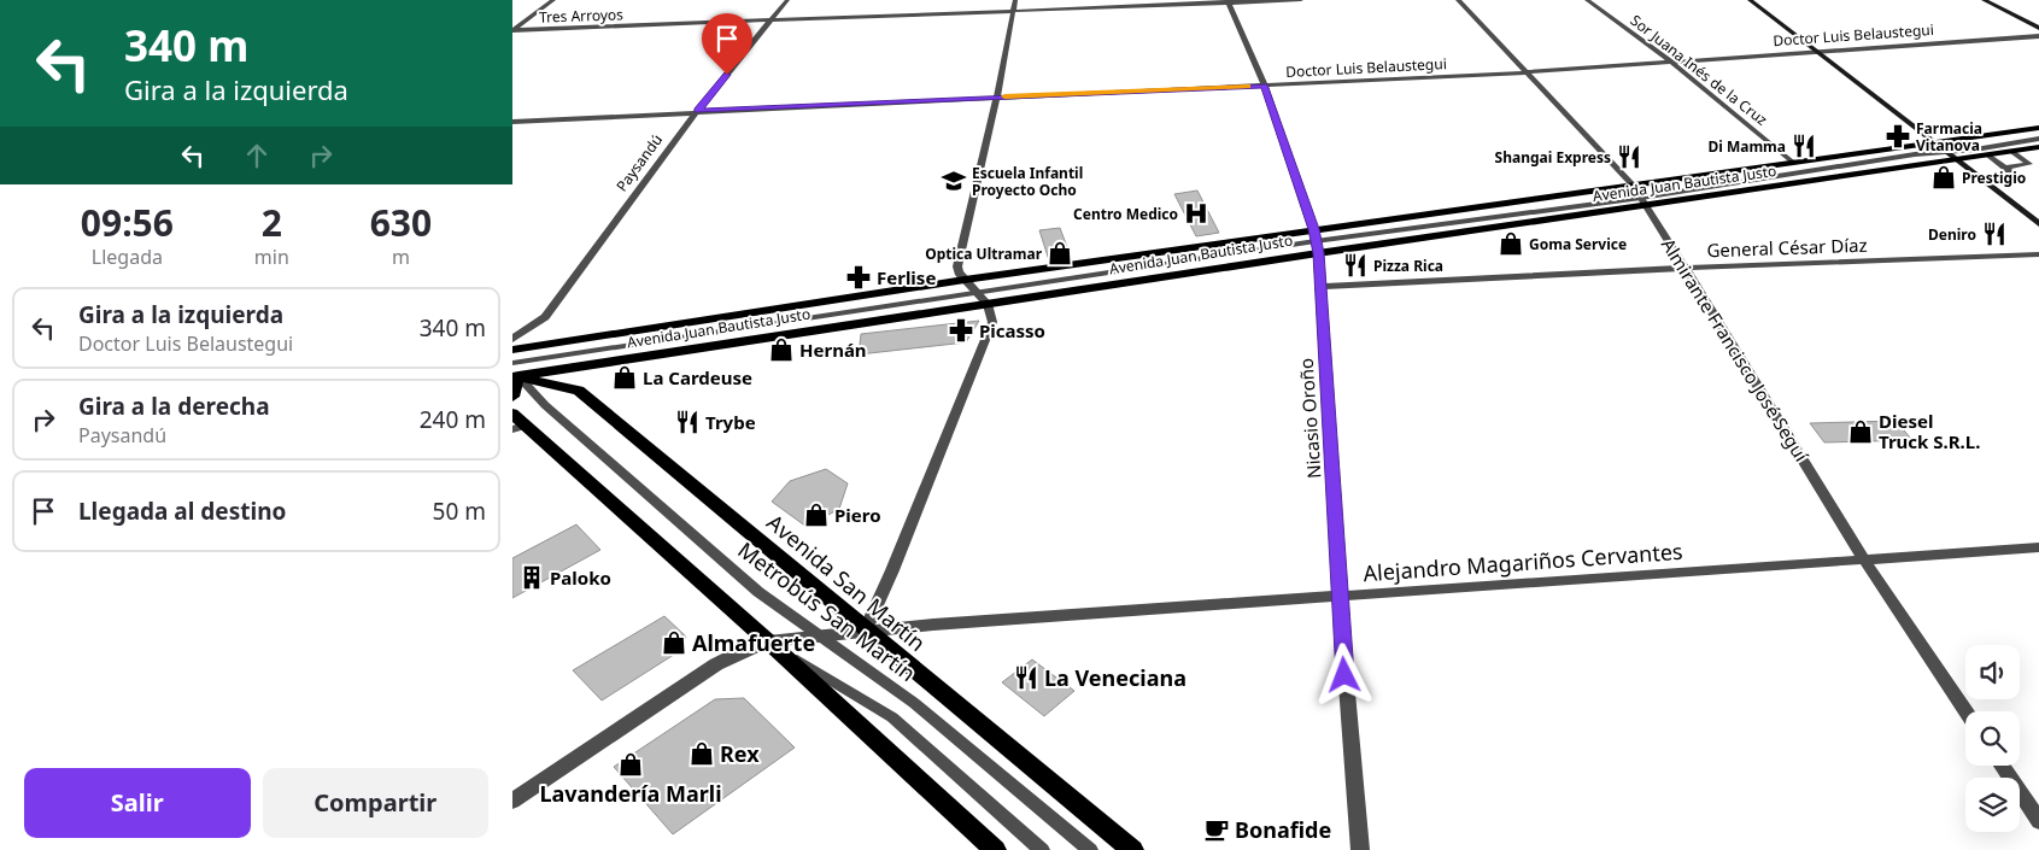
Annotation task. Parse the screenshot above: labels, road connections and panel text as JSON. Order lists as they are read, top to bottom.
{
  "streets": {
    "main road": ["Avenida Juan Bautista Justo", "Avenida San Martín"],
    "street": [
      "Tres Arroyos",
      "Doctor Luis Belaustegui",
      "Sor Juana Inés de la Cruz",
      "Paysandú",
      "General César Díaz",
      "Almirante Francisco José Seguí",
      "Nicasio Oroño",
      "Alejandro Magariños Cervantes"
    ],
    "lane": ["Metrobús San Martín"]
  },
  "crossings": [
    ["Tres Arroyos", "Paysandú"],
    ["Tres Arroyos", "Nicasio Oroño"],
    ["Doctor Luis Belaustegui", "Sor Juana Inés de la Cruz"],
    ["Doctor Luis Belaustegui", "Paysandú"],
    ["Doctor Luis Belaustegui", "Almirante Francisco José Seguí"],
    ["Doctor Luis Belaustegui", "Nicasio Oroño"],
    ["Sor Juana Inés de la Cruz", "Avenida Juan Bautista Justo"],
    ["Avenida Juan Bautista Justo", "Almirante Francisco José Seguí"],
    ["Avenida Juan Bautista Justo", "Nicasio Oroño"],
    ["Avenida Juan Bautista Justo", "Avenida San Martín"],
    ["Avenida Juan Bautista Justo", "Metrobús San Martín"],
    ["General César Díaz", "Almirante Francisco José Seguí"],
    ["General César Díaz", "Nicasio Oroño"],
    ["Almirante Francisco José Seguí", "Alejandro Magariños Cervantes"],
    ["Nicasio Oroño", "Alejandro Magariños Cervantes"],
    ["Alejandro Magariños Cervantes", "Avenida San Martín"],
    ["Alejandro Magariños Cervantes", "Metrobús San Martín"],
    ["Avenida San Martín", "Metrobús San Martín"]
  ],
  "places": {
    "pharmacy": ["Farmacia Vitanova", "Ferlise", "Picasso"],
    "restaurant": [
      "Di Mamma",
      "Shangai Express",
      "Deniro",
      "Pizza Rica",
      "Trybe",
      "La Veneciana"
    ],
    "shop": [
      "Prestigio",
      "Goma Service",
      "Optica Ultramar",
      "Hernán",
      "La Cardeuse",
      "Diesel Truck S.R.L.",
      "Piero",
      "Almafuerte",
      "Rex",
      "Lavandería Marli"
    ],
    "school or university": ["Escuela Infantil Proyecto Ocho"],
    "hospital": ["Centro Medico"],
    "building": ["Paloko"],
    "cafe": ["Bonafide"]
  },
  "page": {
    "turn": ["340 m", "Gira a la izquierda"],
    "eta": [
      "09:56",
      "Llegada",
      "2",
      "min",
      "630",
      "m"
    ],
    "list": [
      {
        "name": "Gira a la izquierda",
        "note": "Doctor Luis Belaustegui",
        "value": "340 m"
      },
      {
        "name": "Gira a la derecha",
        "note": "Paysandú",
        "value": "240 m"
      },
      {
        "name": "Llegada al destino",
        "value": "50 m"
      }
    ],
    "buttons": ["Salir", "Compartir"]
  }
}
